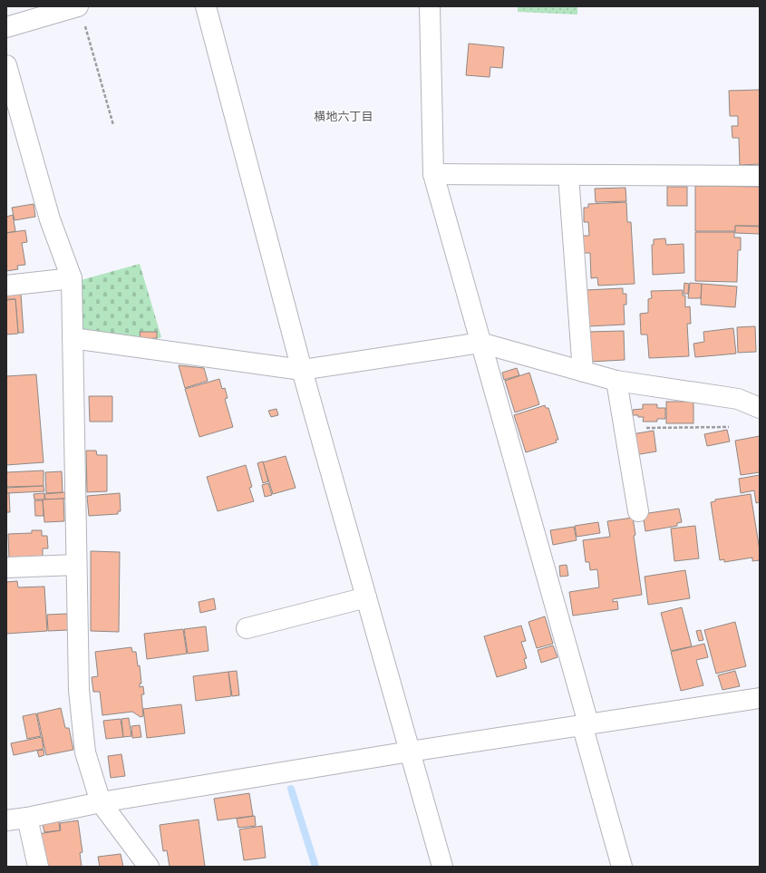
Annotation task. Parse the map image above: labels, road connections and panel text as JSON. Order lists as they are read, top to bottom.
{
  "districts": ["横地六丁目"]
}
